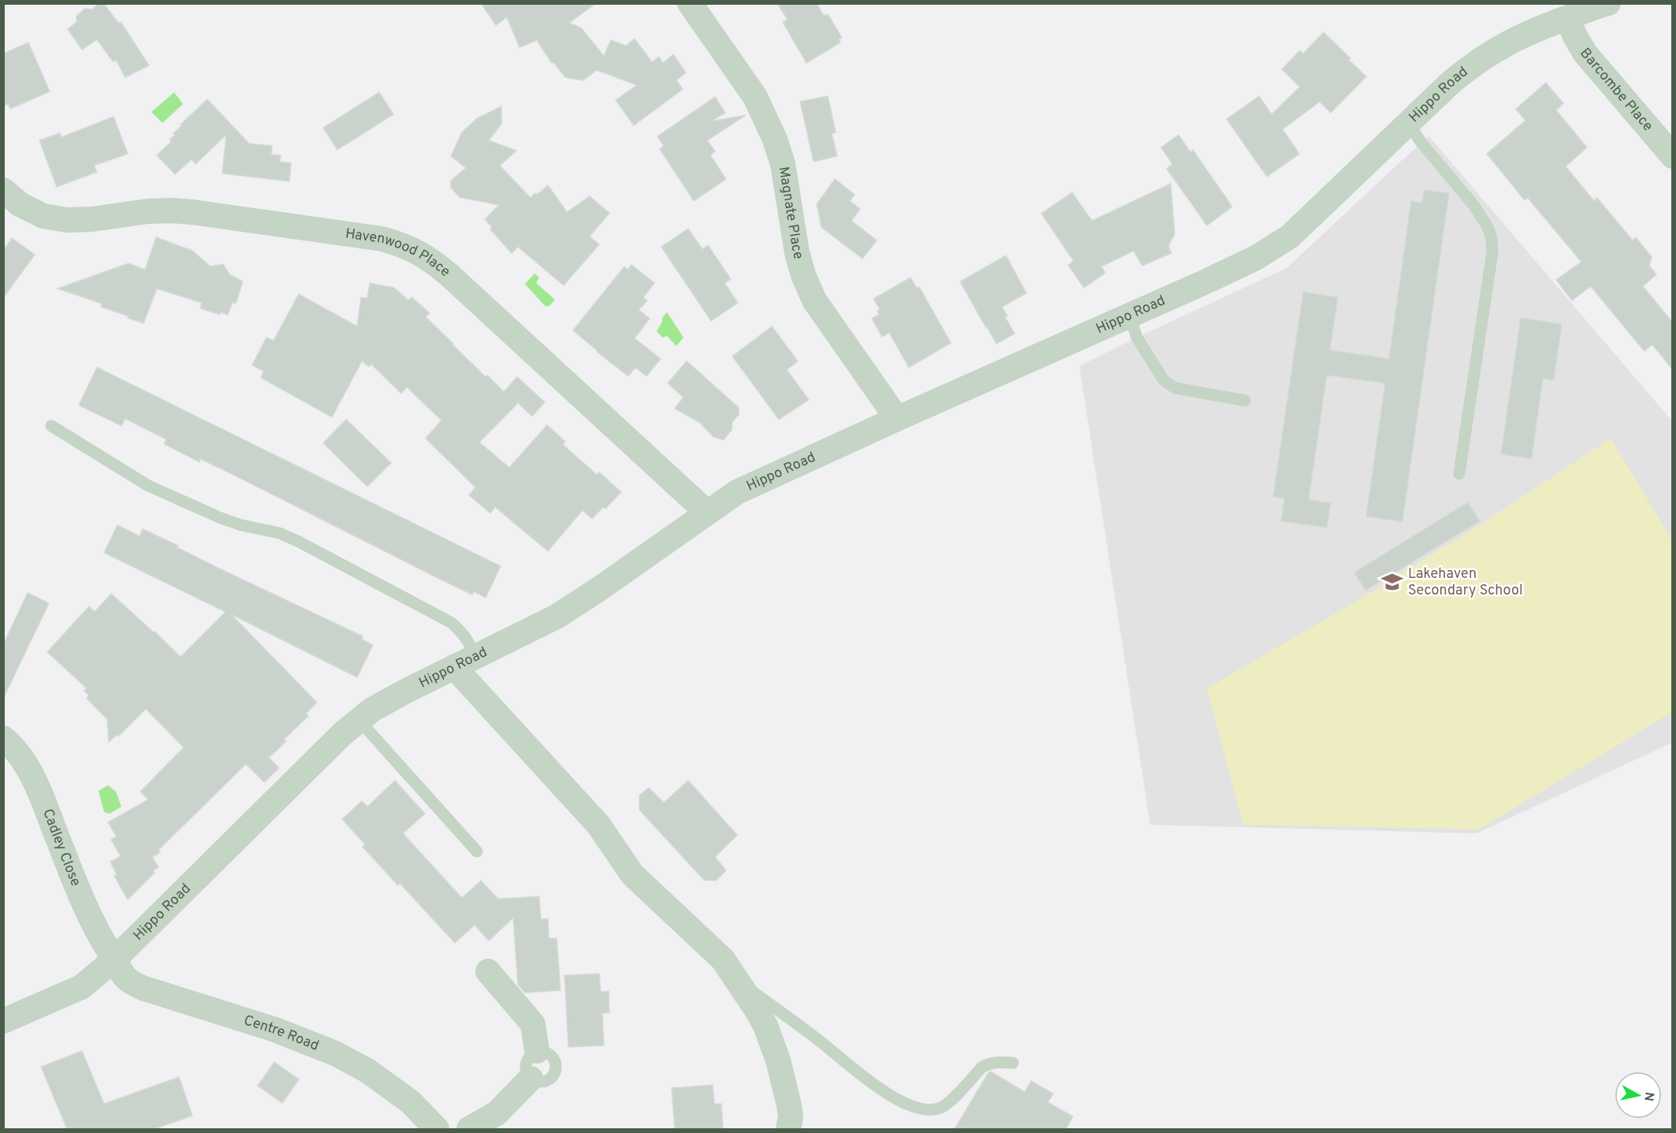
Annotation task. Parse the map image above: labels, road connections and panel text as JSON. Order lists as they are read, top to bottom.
{
  "streets": {
    "street": [
      "Barcombe Place",
      "Hippo Road",
      "Magnate Place",
      "Havenwood Place",
      "Cadley Close",
      "Centre Road"
    ]
  },
  "crossings": [
    ["Barcombe Place", "Hippo Road"],
    ["Hippo Road", "Magnate Place"],
    ["Hippo Road", "Havenwood Place"],
    ["Hippo Road", "Cadley Close"],
    ["Hippo Road", "Centre Road"],
    ["Cadley Close", "Centre Road"]
  ],
  "places": {
    "school or university": ["Lakehaven Secondary School"]
  },
  "north": "right"
}
